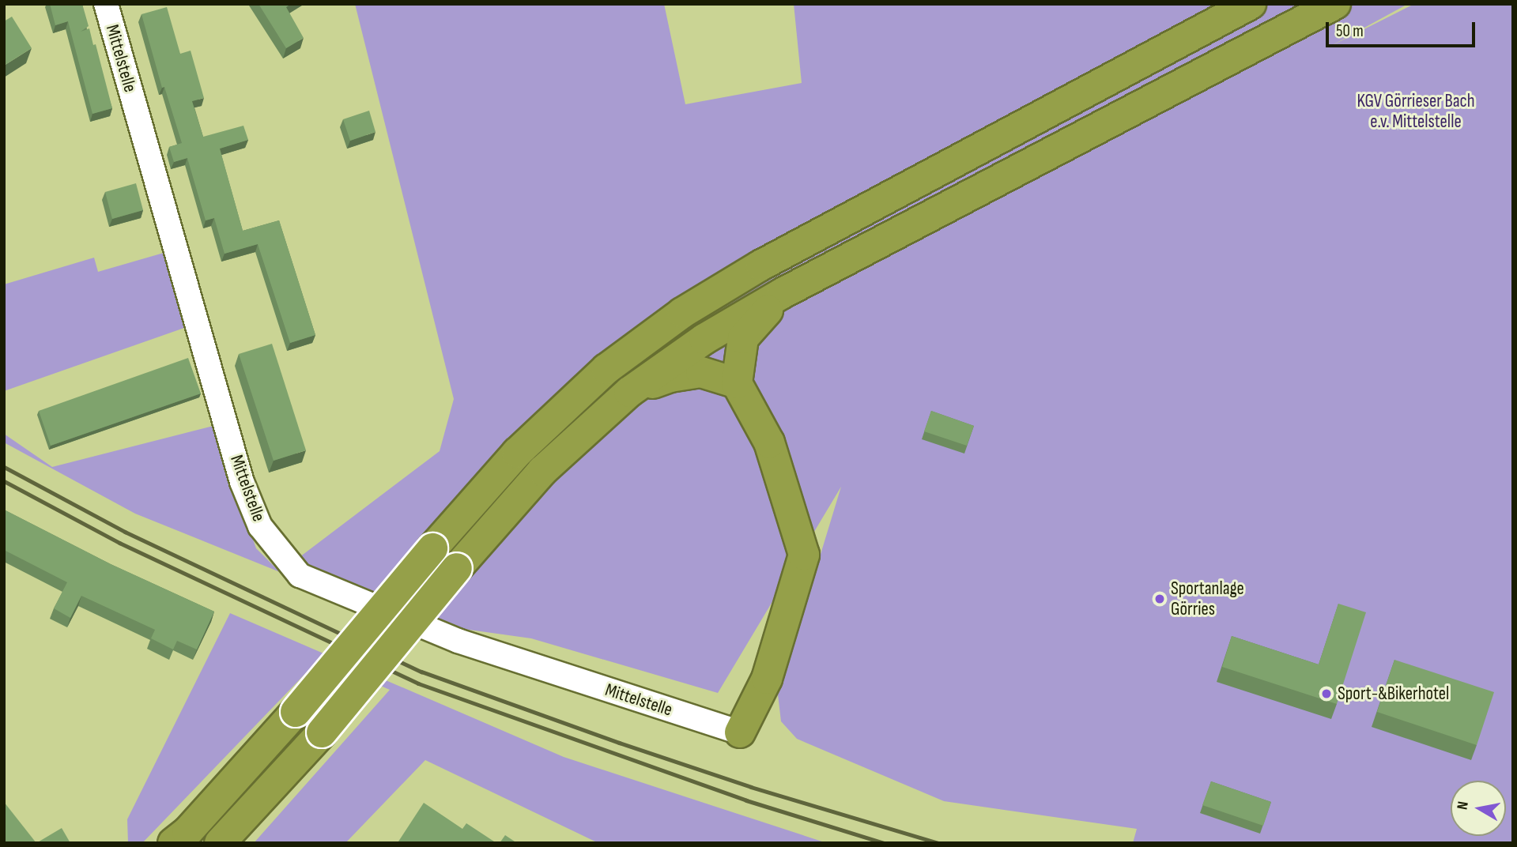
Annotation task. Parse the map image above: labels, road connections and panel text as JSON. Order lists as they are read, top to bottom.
{
  "streets": {
    "street": ["Mittelstelle"]
  },
  "parks": ["KGV Görrieser Bach e.v. Mittelstelle"],
  "places": ["Sportanlage Görries", "Sport-&Bikerhotel"],
  "scale_bar": "50 m",
  "north": "left"
}
